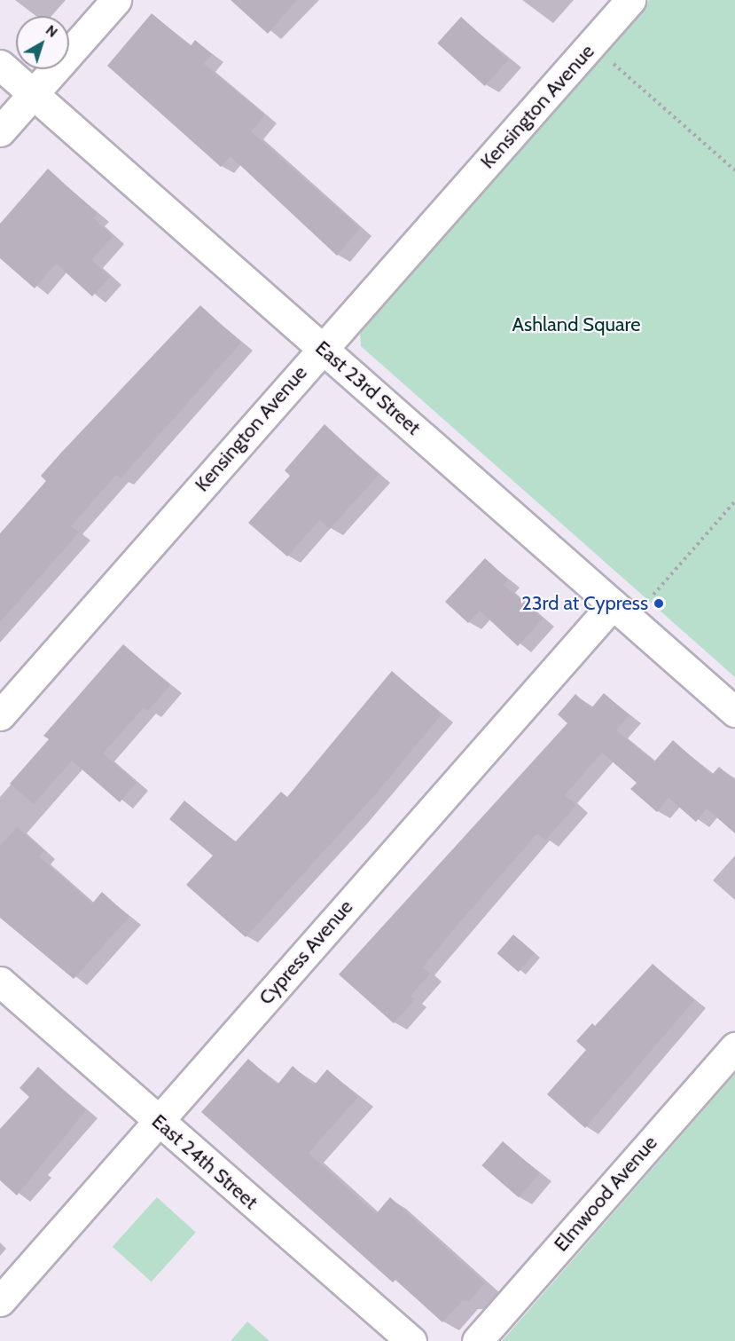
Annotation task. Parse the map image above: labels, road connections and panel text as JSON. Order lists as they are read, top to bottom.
{
  "streets": {
    "street": [
      "Kensington Avenue",
      "East 23rd Street",
      "Cypress Avenue",
      "East 24th Street",
      "Elmwood Avenue"
    ]
  },
  "crossings": [
    ["Kensington Avenue", "East 23rd Street"],
    ["East 23rd Street", "Cypress Avenue"],
    ["Cypress Avenue", "East 24th Street"]
  ],
  "parks": ["Ashland Square"],
  "places": ["23rd at Cypress"],
  "north": "top right"
}
